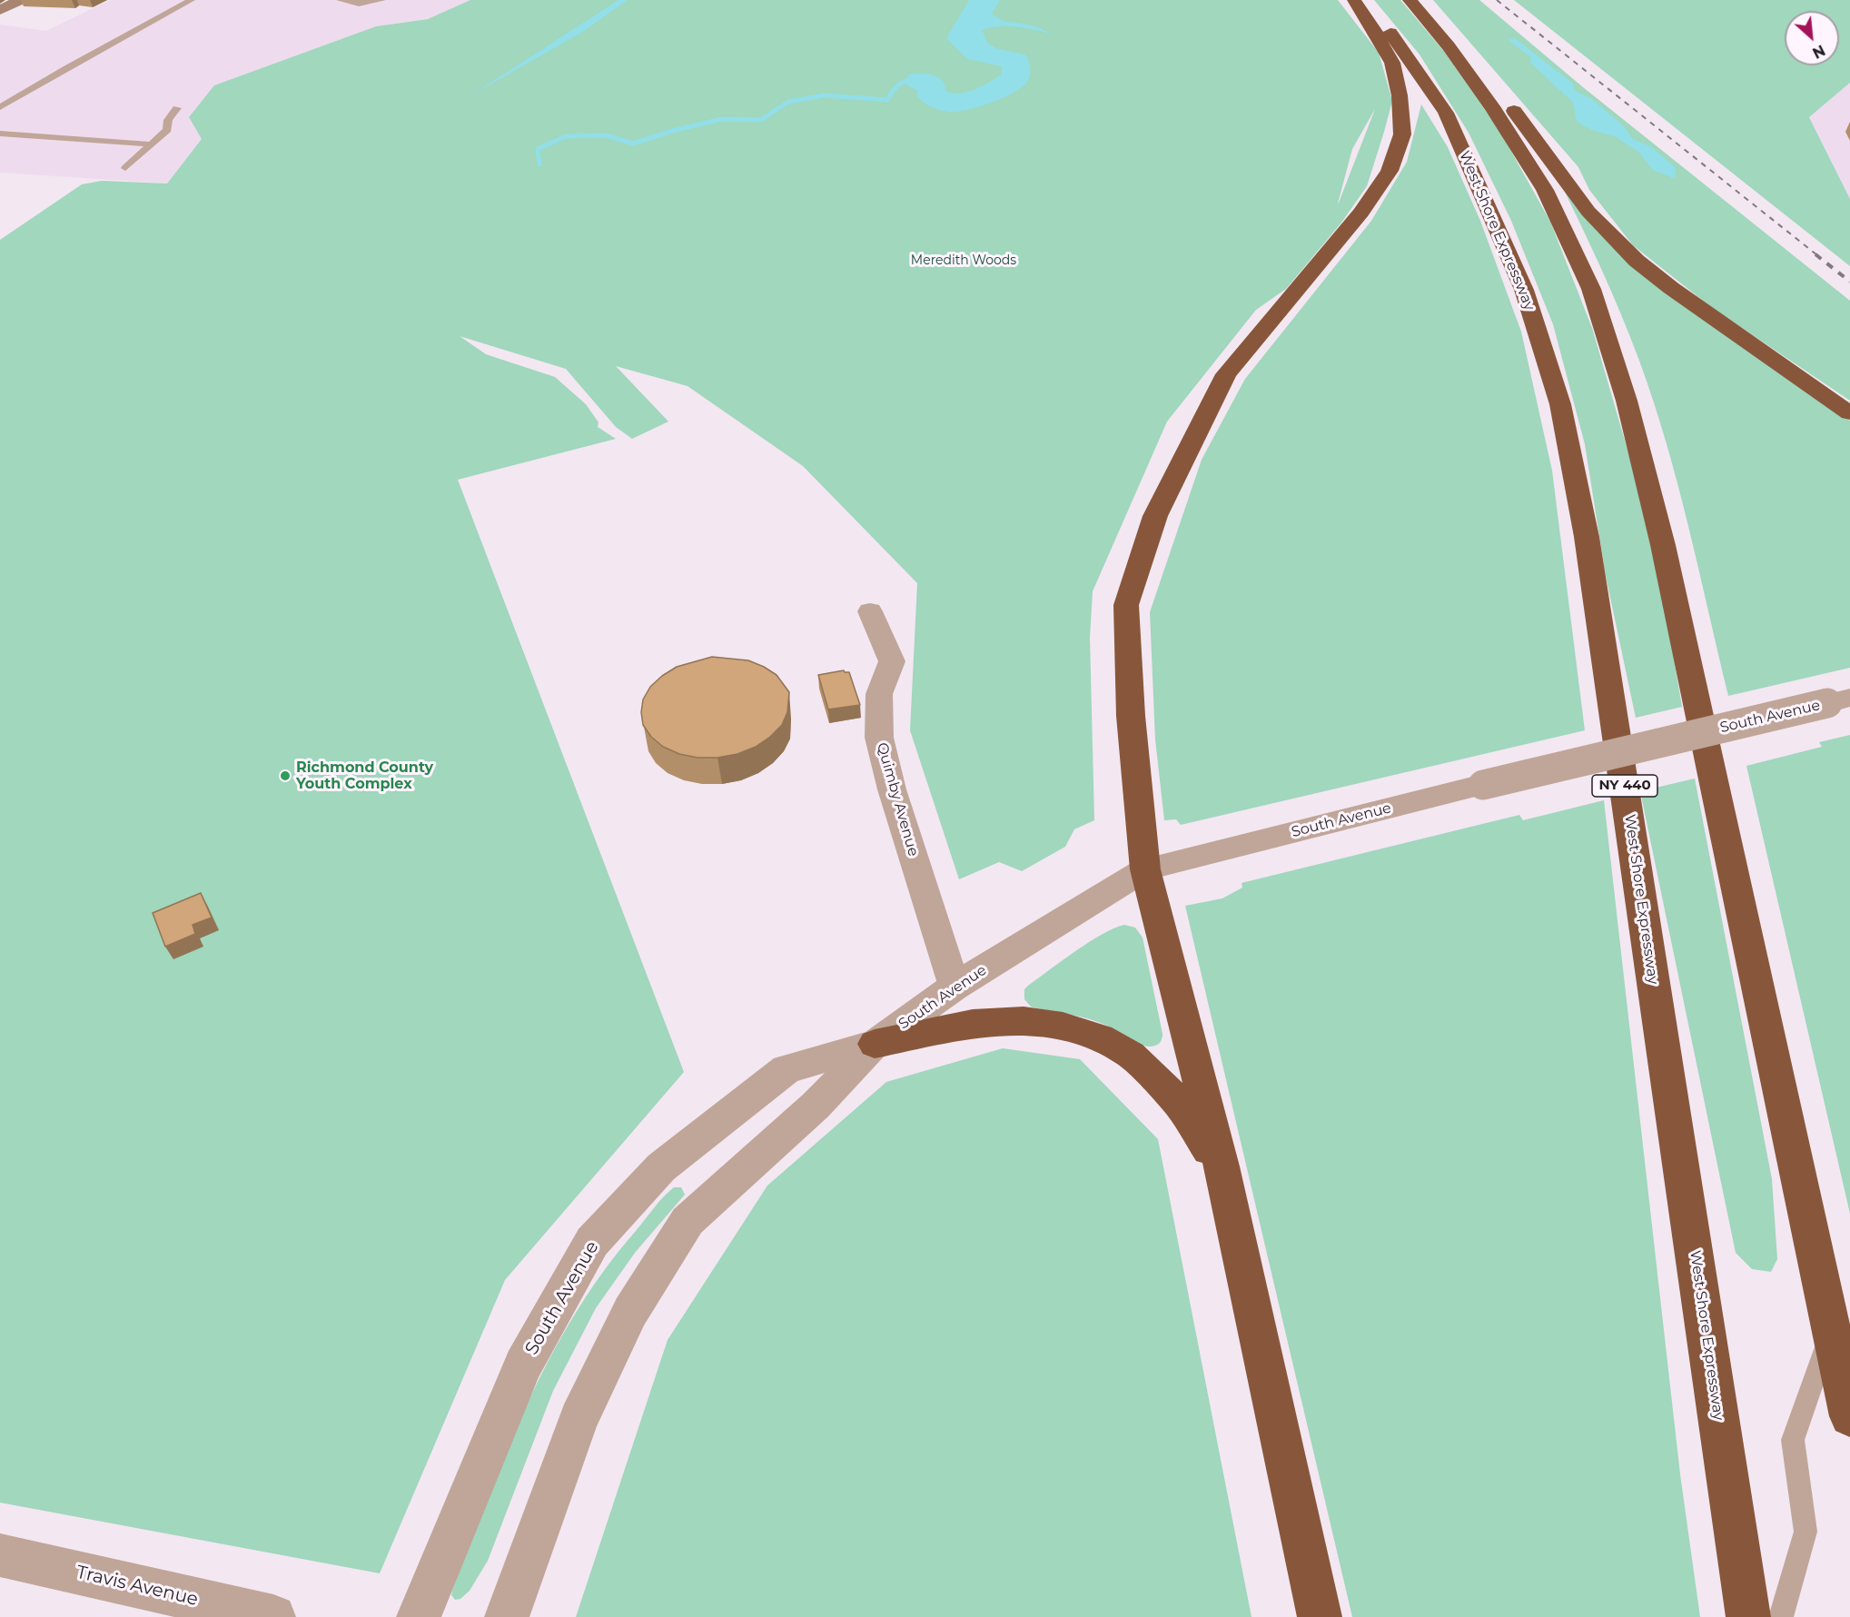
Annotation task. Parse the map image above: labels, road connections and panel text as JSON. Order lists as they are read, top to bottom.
{
  "streets": {
    "highway": ["West Shore Expressway", "NY 440"],
    "street": ["South Avenue", "Quimby Avenue", "Travis Avenue"]
  },
  "crossings": [
    ["South Avenue", "Quimby Avenue"]
  ],
  "parks": ["Meredith Woods"],
  "places": ["Richmond County Youth Complex"],
  "north": "bottom right"
}
